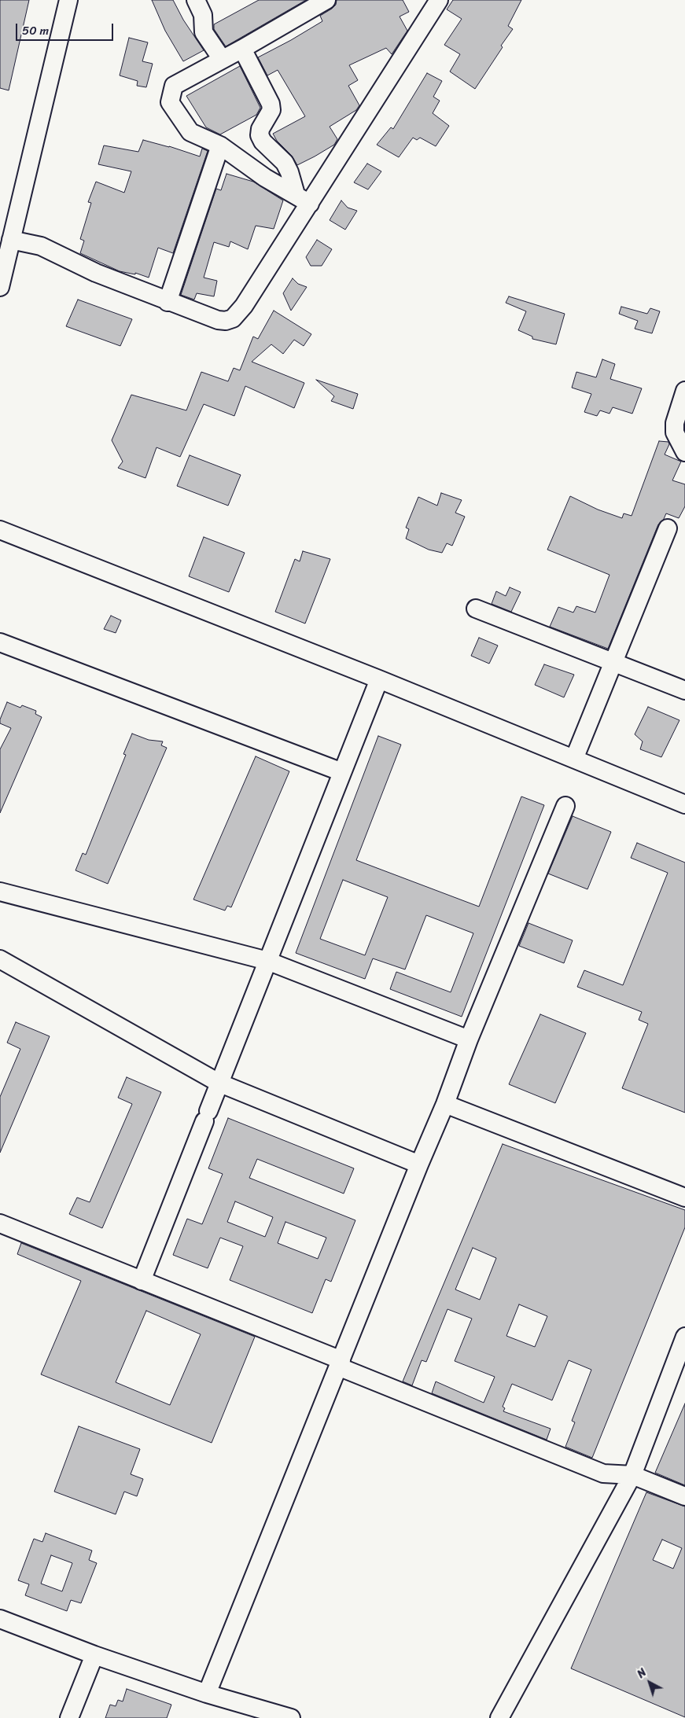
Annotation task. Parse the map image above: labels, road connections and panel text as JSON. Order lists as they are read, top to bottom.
{
  "scale_bar": "50 m",
  "north": "top left"
}
